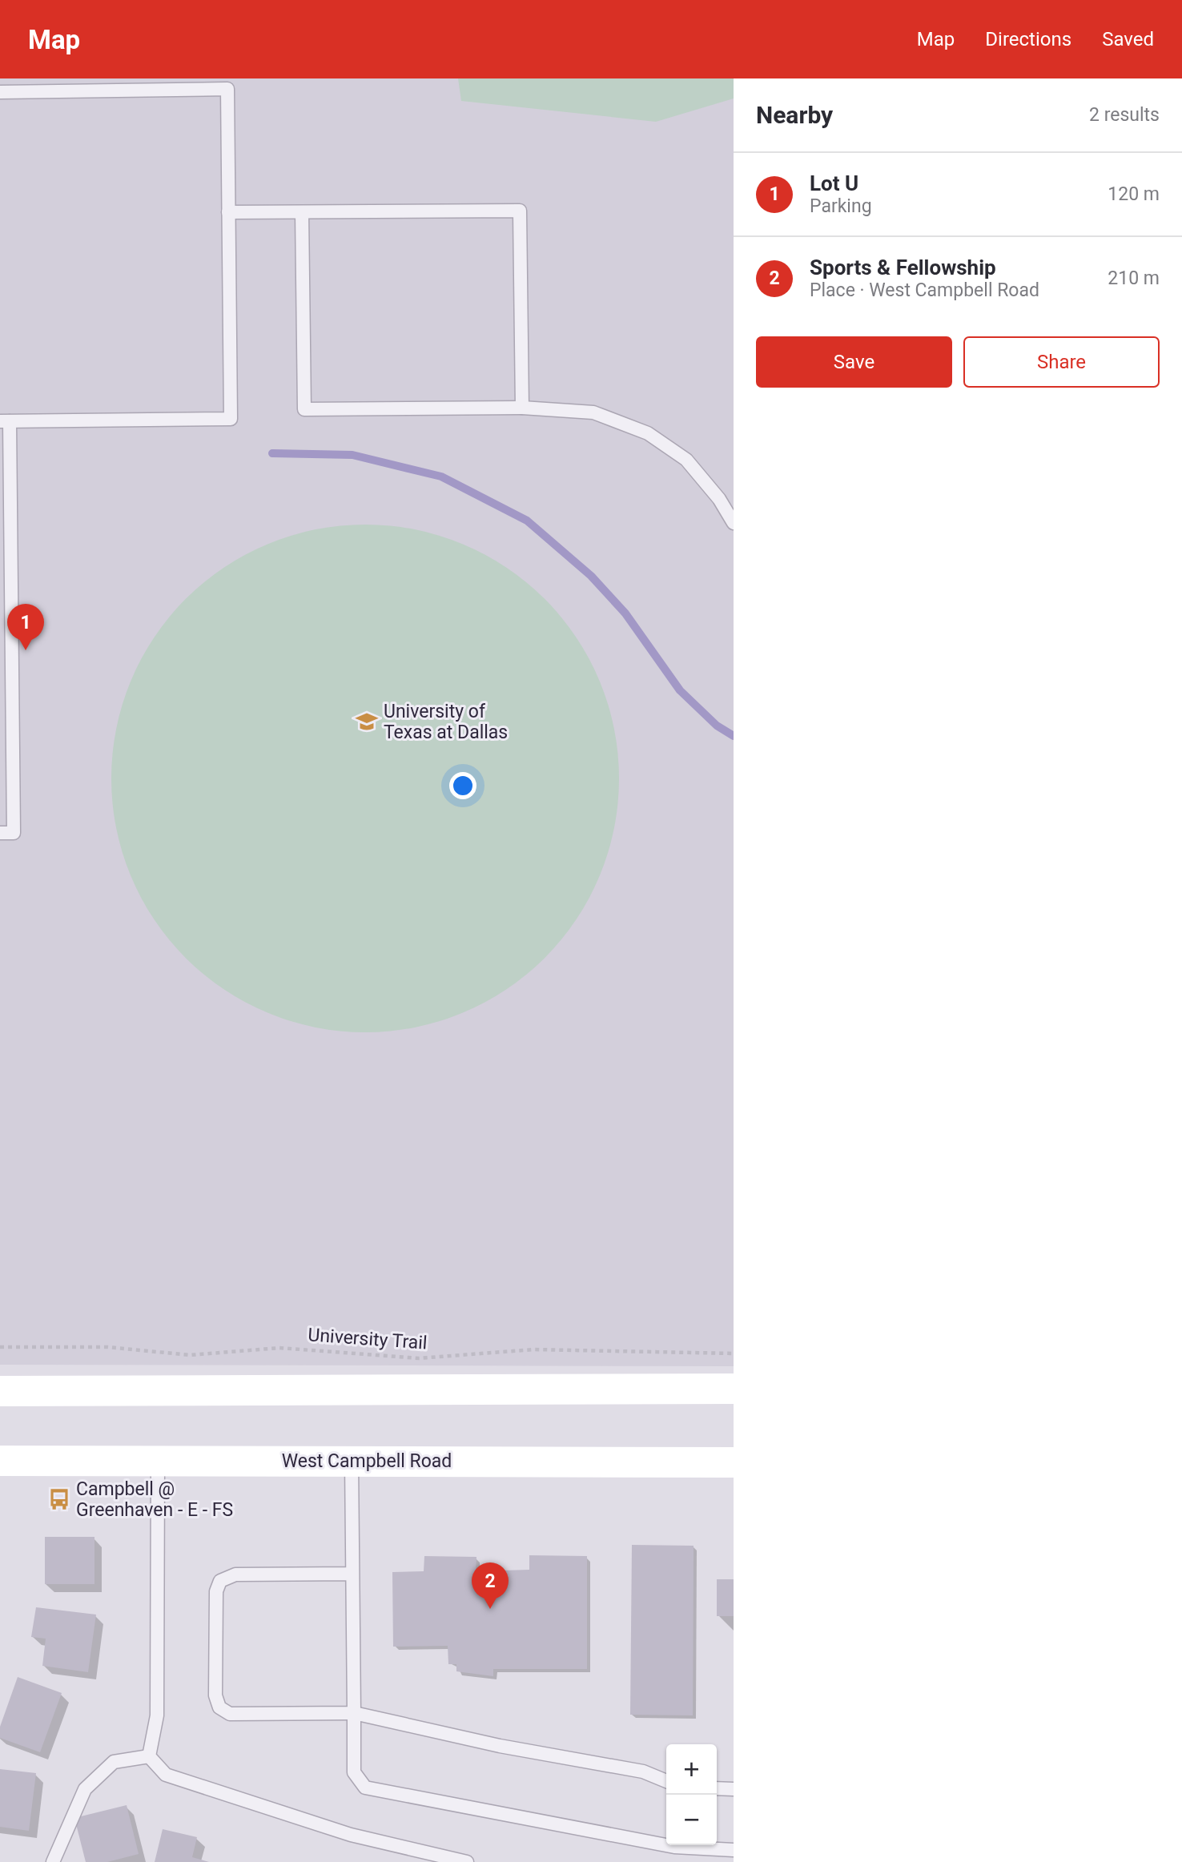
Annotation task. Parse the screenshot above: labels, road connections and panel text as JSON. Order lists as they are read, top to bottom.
{
  "streets": {
    "main road": ["West Campbell Road"],
    "path": ["University Trail"]
  },
  "places": {
    "school or university": ["University of Texas at Dallas"],
    "bus stop": ["Campbell @ Greenhaven - E - FS"]
  },
  "page": {
    "header": "Map",
    "nav": ["Map", "Directions", "Saved"],
    "heading": ["Nearby", "2 results"],
    "list": [
      {
        "mark": "1",
        "name": "Lot U",
        "note": "Parking",
        "value": "120 m"
      },
      {
        "mark": "2",
        "name": "Sports & Fellowship",
        "note": "Place · West Campbell Road",
        "value": "210 m"
      }
    ],
    "buttons": ["Save", "Share"],
    "pins": ["1", "2"],
    "map_buttons": ["+", "−"]
  }
}
